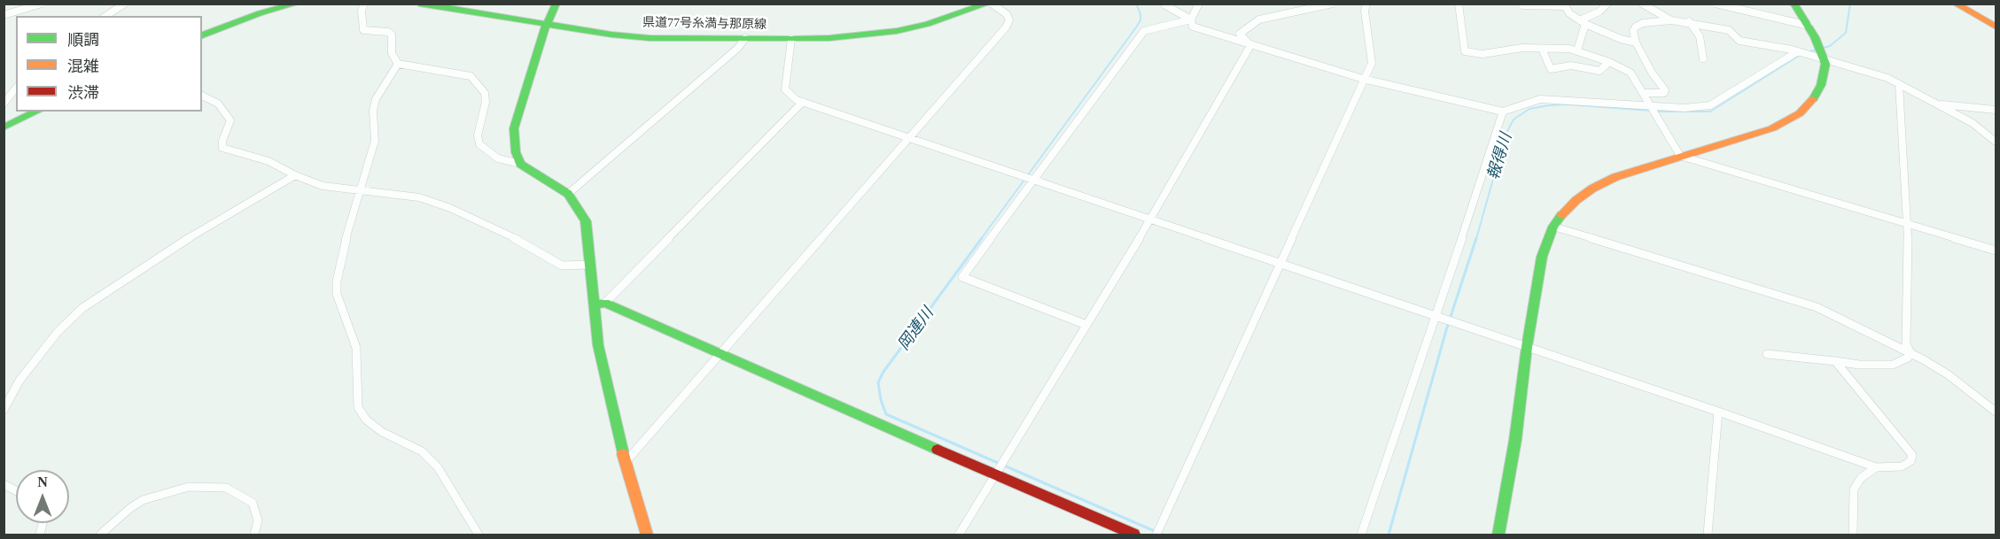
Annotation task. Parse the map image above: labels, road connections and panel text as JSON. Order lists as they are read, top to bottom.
{
  "streets": {
    "main road": ["県道77号糸満与那原線"]
  },
  "water": ["報得川", "岡連川"],
  "legend": ["順調", "混雑", "渋滞"],
  "north": "top"
}
